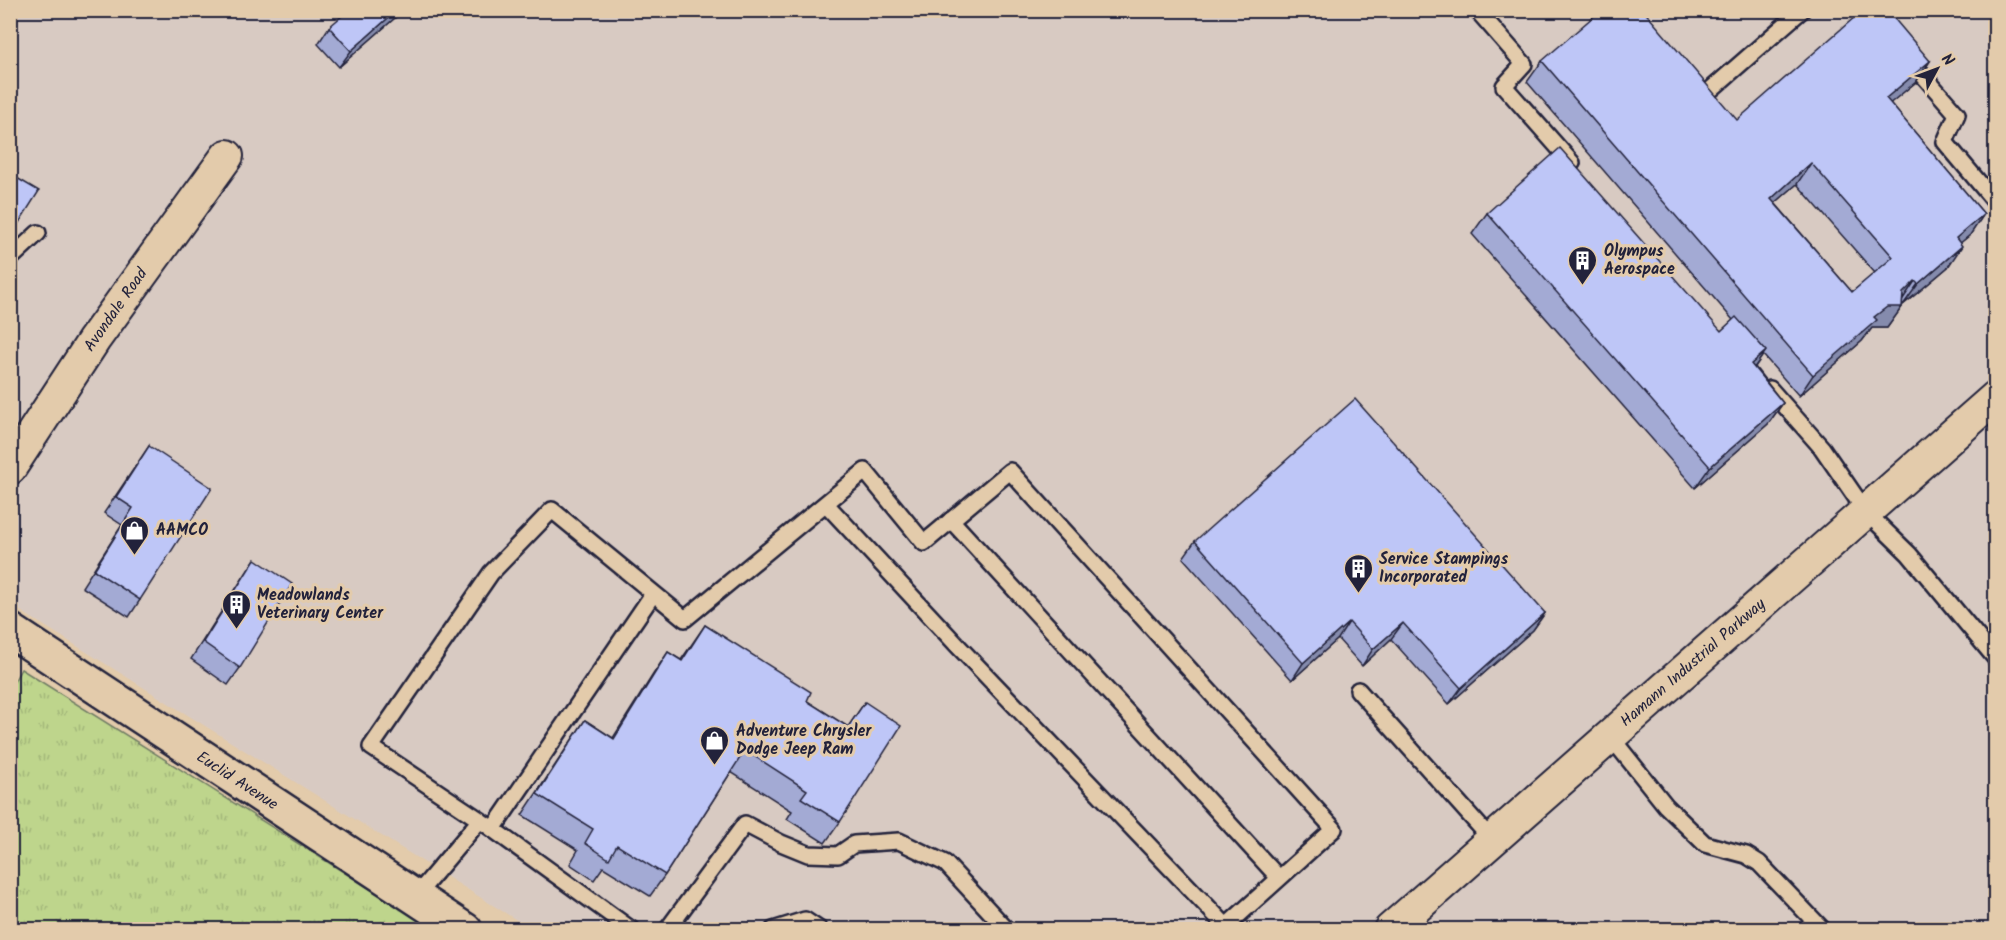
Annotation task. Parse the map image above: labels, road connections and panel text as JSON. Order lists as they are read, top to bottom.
{
  "streets": {
    "main road": ["Euclid Avenue"],
    "street": ["Avondale Road", "Hamann Industrial Parkway"]
  },
  "places": {
    "building": ["Olympus Aerospace", "Service Stampings Incorporated", "Meadowlands Veterinary Center"],
    "shop": ["AAMCO", "Adventure Chrysler Dodge Jeep Ram"]
  },
  "north": "top right"
}
